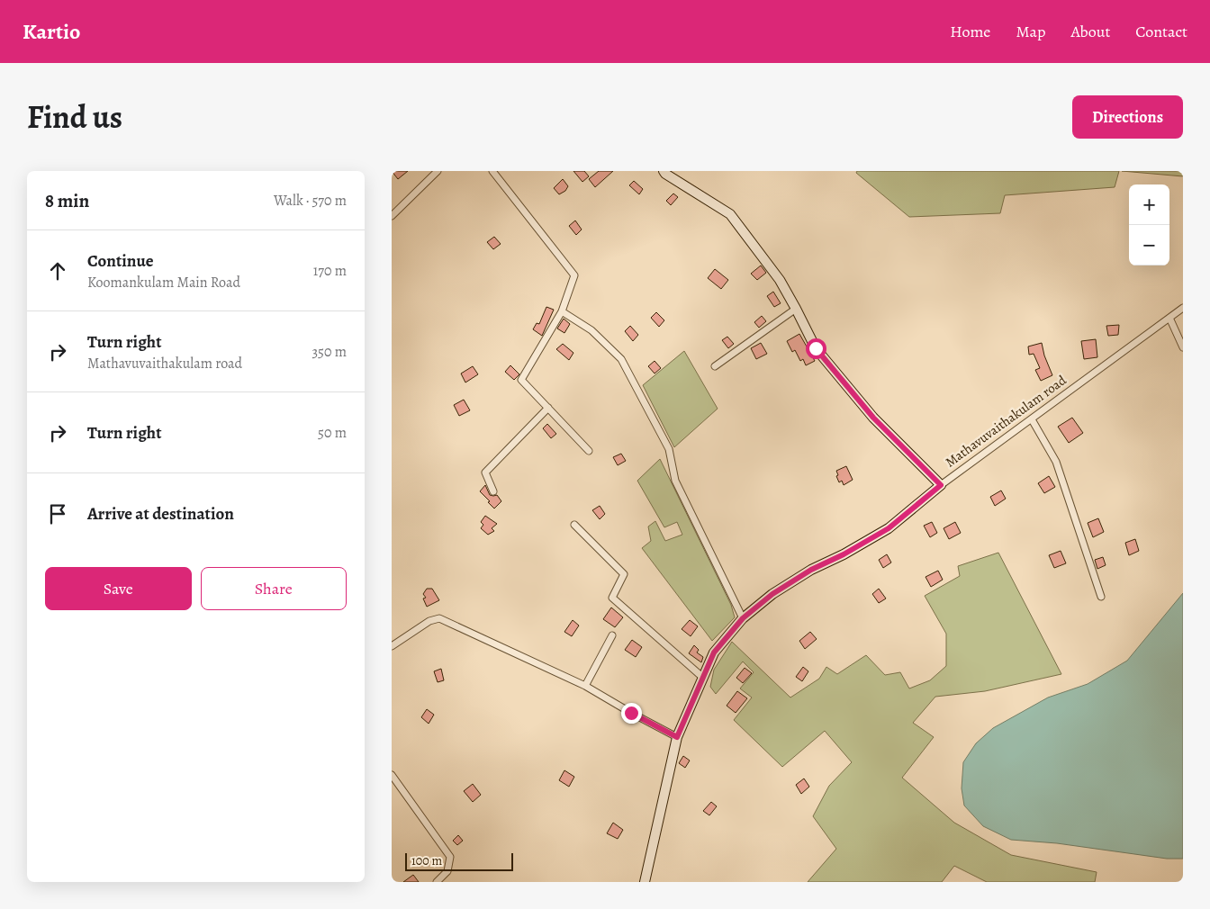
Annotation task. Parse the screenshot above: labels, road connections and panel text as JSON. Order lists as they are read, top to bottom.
{
  "streets": {
    "street": ["Mathavuvaithakulam road"]
  },
  "scale_bar": "100 m",
  "page": {
    "header": "Kartio",
    "nav": [
      "Home",
      "Map",
      "About",
      "Contact"
    ],
    "title": "Find us",
    "buttons": [
      "Directions",
      ["Save", "Share"]
    ],
    "heading": ["8 min", "Walk · 570 m"],
    "map_buttons": ["+", "−"],
    "list": [
      ["Continue", "Koomankulam Main Road", "170 m"],
      ["Turn right", "Mathavuvaithakulam road", "350 m"],
      ["Turn right", "50 m"],
      "Arrive at destination"
    ],
    "scale": "100 m"
  }
}
